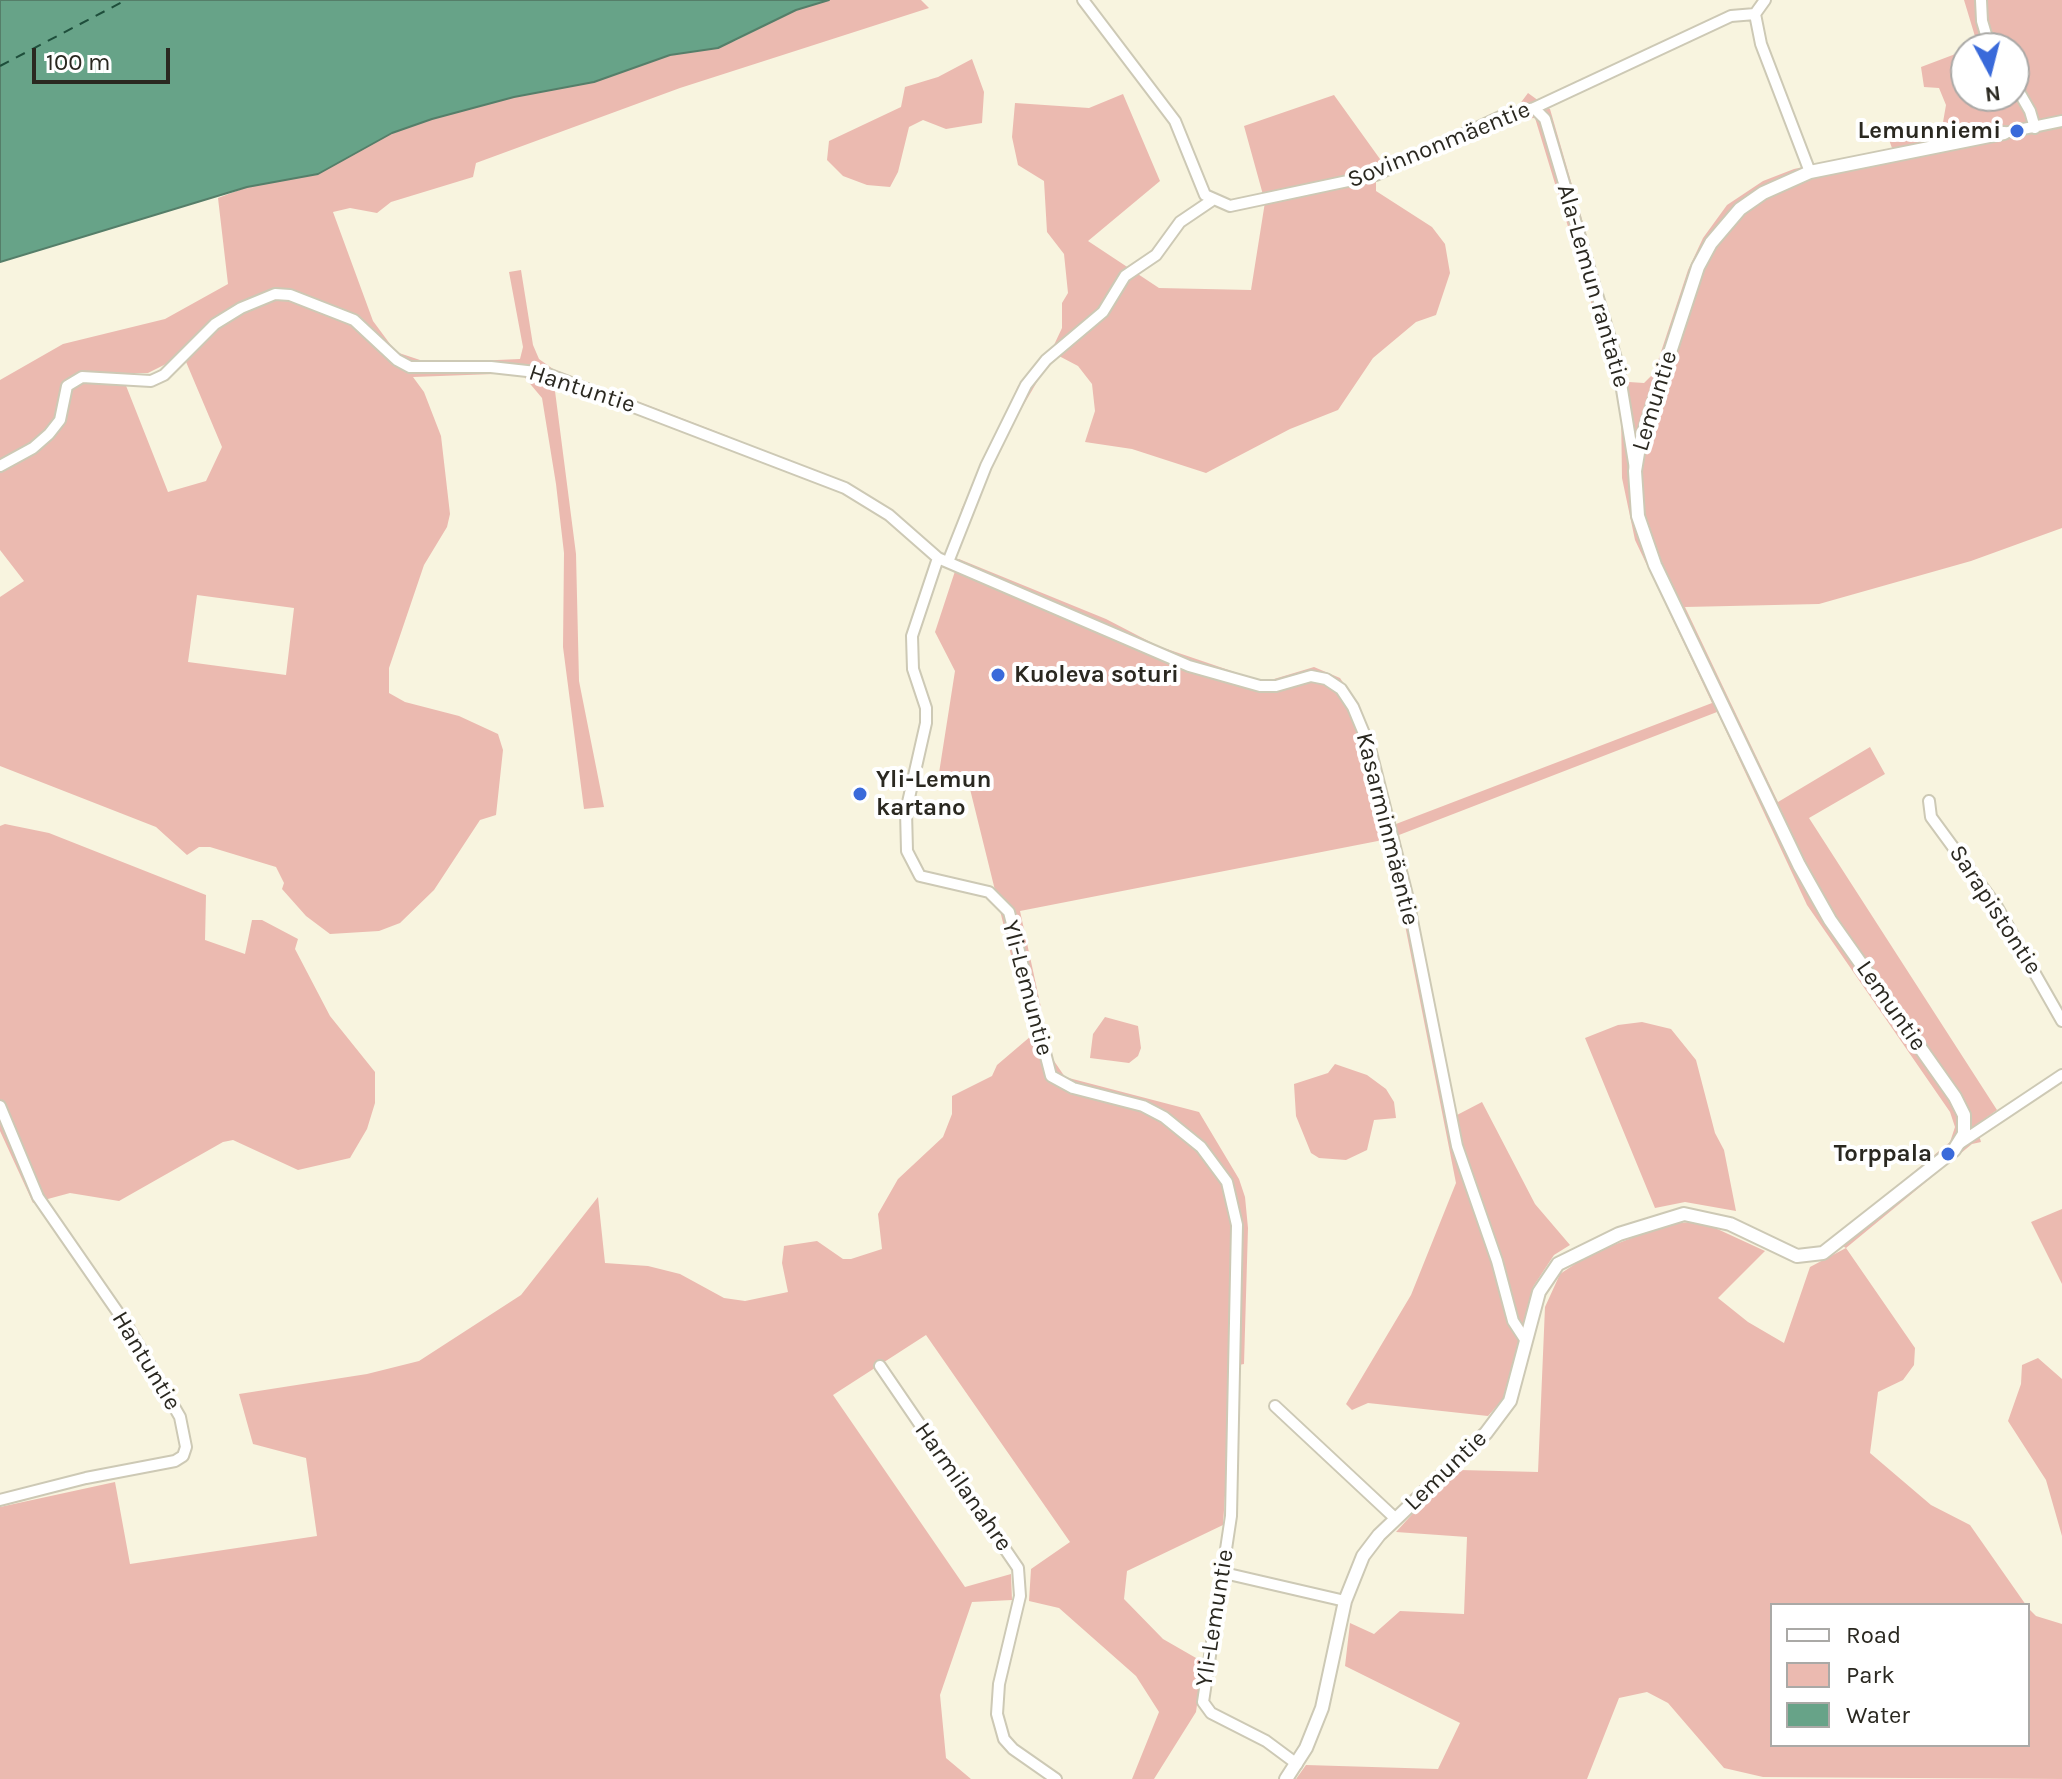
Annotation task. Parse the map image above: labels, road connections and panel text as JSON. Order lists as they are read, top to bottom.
{
  "streets": {
    "street": [
      "Sovinnonmäentie",
      "Ala-Lemun rantatie",
      "Hantuntie",
      "Lemuntie",
      "Kasarminmäentie",
      "Sarapistontie",
      "Yli-Lemuntie",
      "Harmilanahre"
    ]
  },
  "crossings": [
    ["Sovinnonmäentie", "Ala-Lemun rantatie"],
    ["Ala-Lemun rantatie", "Lemuntie"],
    ["Hantuntie", "Kasarminmäentie"],
    ["Hantuntie", "Yli-Lemuntie"],
    ["Lemuntie", "Kasarminmäentie"],
    ["Lemuntie", "Yli-Lemuntie"],
    ["Kasarminmäentie", "Yli-Lemuntie"]
  ],
  "places": [
    "Lemunniemi",
    "Kuoleva soturi",
    "Yli-Lemun kartano",
    "Torppala"
  ],
  "legend": ["Road", "Park", "Water"],
  "scale_bar": "100 m",
  "north": "bottom"
}
